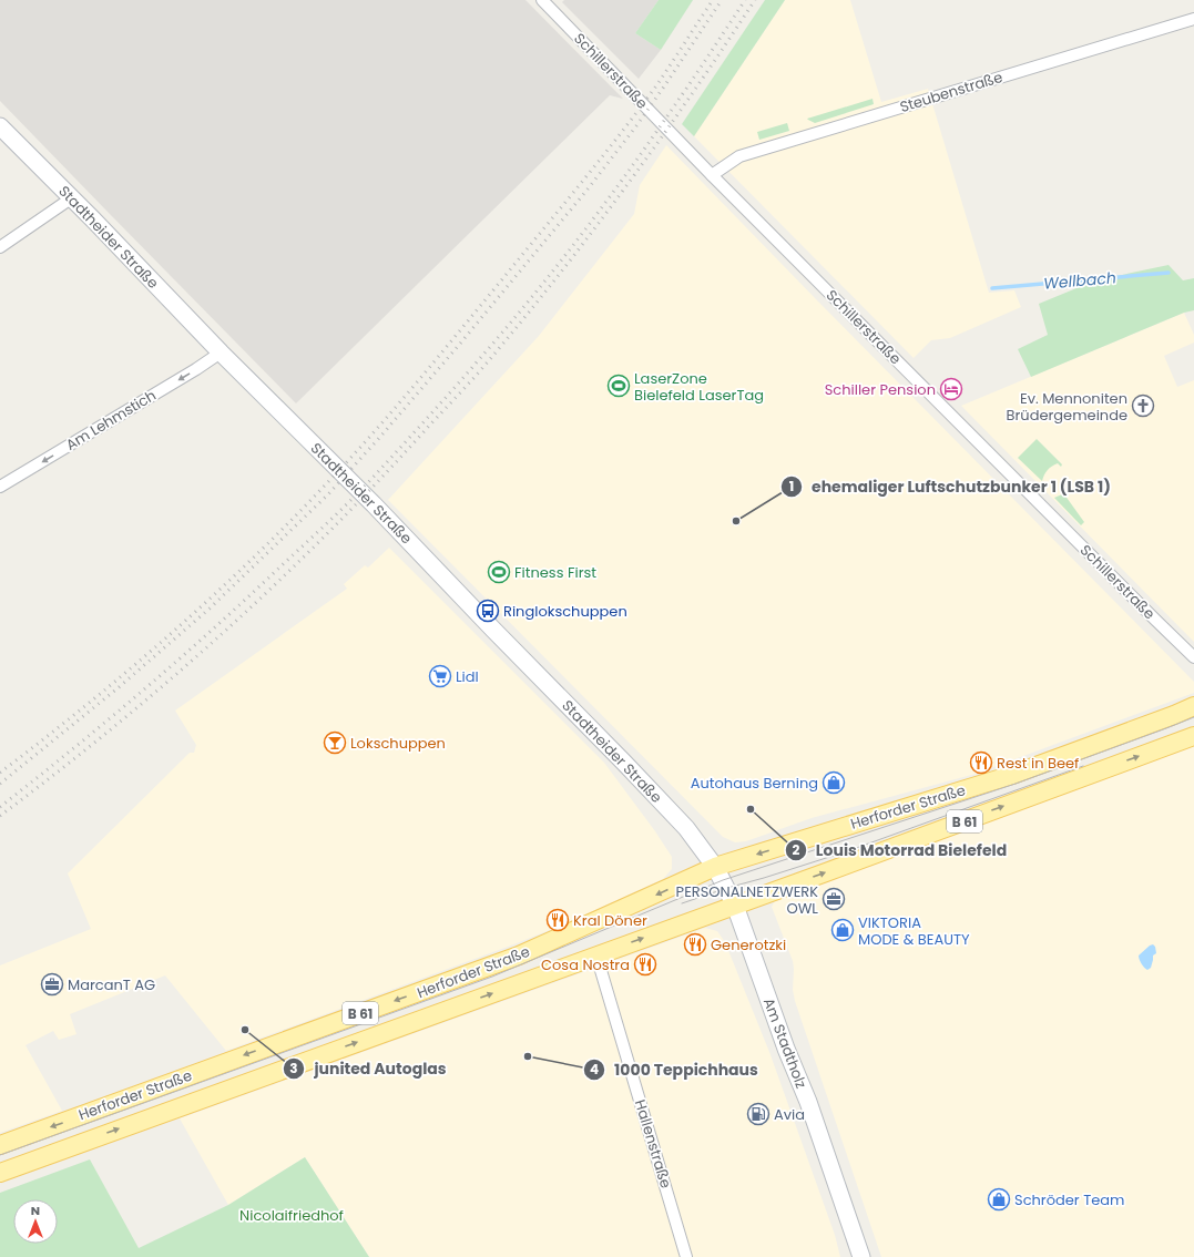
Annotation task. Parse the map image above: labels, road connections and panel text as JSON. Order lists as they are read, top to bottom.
{
  "streets": {
    "main road": ["Herforder Straße", "B 61"],
    "street": [
      "Schillerstraße",
      "Steubenstraße",
      "Stadtheider Straße",
      "Am Lehmstich",
      "Am Stadtholz",
      "Hallenstraße"
    ]
  },
  "crossings": [
    ["Schillerstraße", "Steubenstraße"],
    ["Stadtheider Straße", "Am Lehmstich"],
    ["Stadtheider Straße", "Herforder Straße"],
    ["Stadtheider Straße", "Am Stadtholz"],
    ["Herforder Straße", "Am Stadtholz"],
    ["Herforder Straße", "Hallenstraße"]
  ],
  "one_way": ["Am Lehmstich"],
  "water": ["Wellbach"],
  "parks": ["Nicolaifriedhof"],
  "places": {
    "sports": ["LaserZone Bielefeld LaserTag", "Fitness First"],
    "hotel": ["Schiller Pension"],
    "church": ["Ev. Mennoniten Brüdergemeinde"],
    "other": [
      "ehemaliger Luftschutzbunker 1 (LSB 1)",
      "Louis Motorrad Bielefeld",
      "junited Autoglas",
      "1000 Teppichhaus"
    ],
    "bus stop": ["Ringlokschuppen"],
    "supermarket": ["Lidl"],
    "bar": ["Lokschuppen"],
    "restaurant": [
      "Rest in Beef",
      "Kral Döner",
      "Generotzki",
      "Cosa Nostra"
    ],
    "shop": ["Autohaus Berning", "VIKTORIA MODE & BEAUTY", "Schröder Team"],
    "office": ["PERSONALNETZWERK OWL", "MarcanT AG"],
    "fuel station": ["Avia"]
  },
  "north": "top"
}
